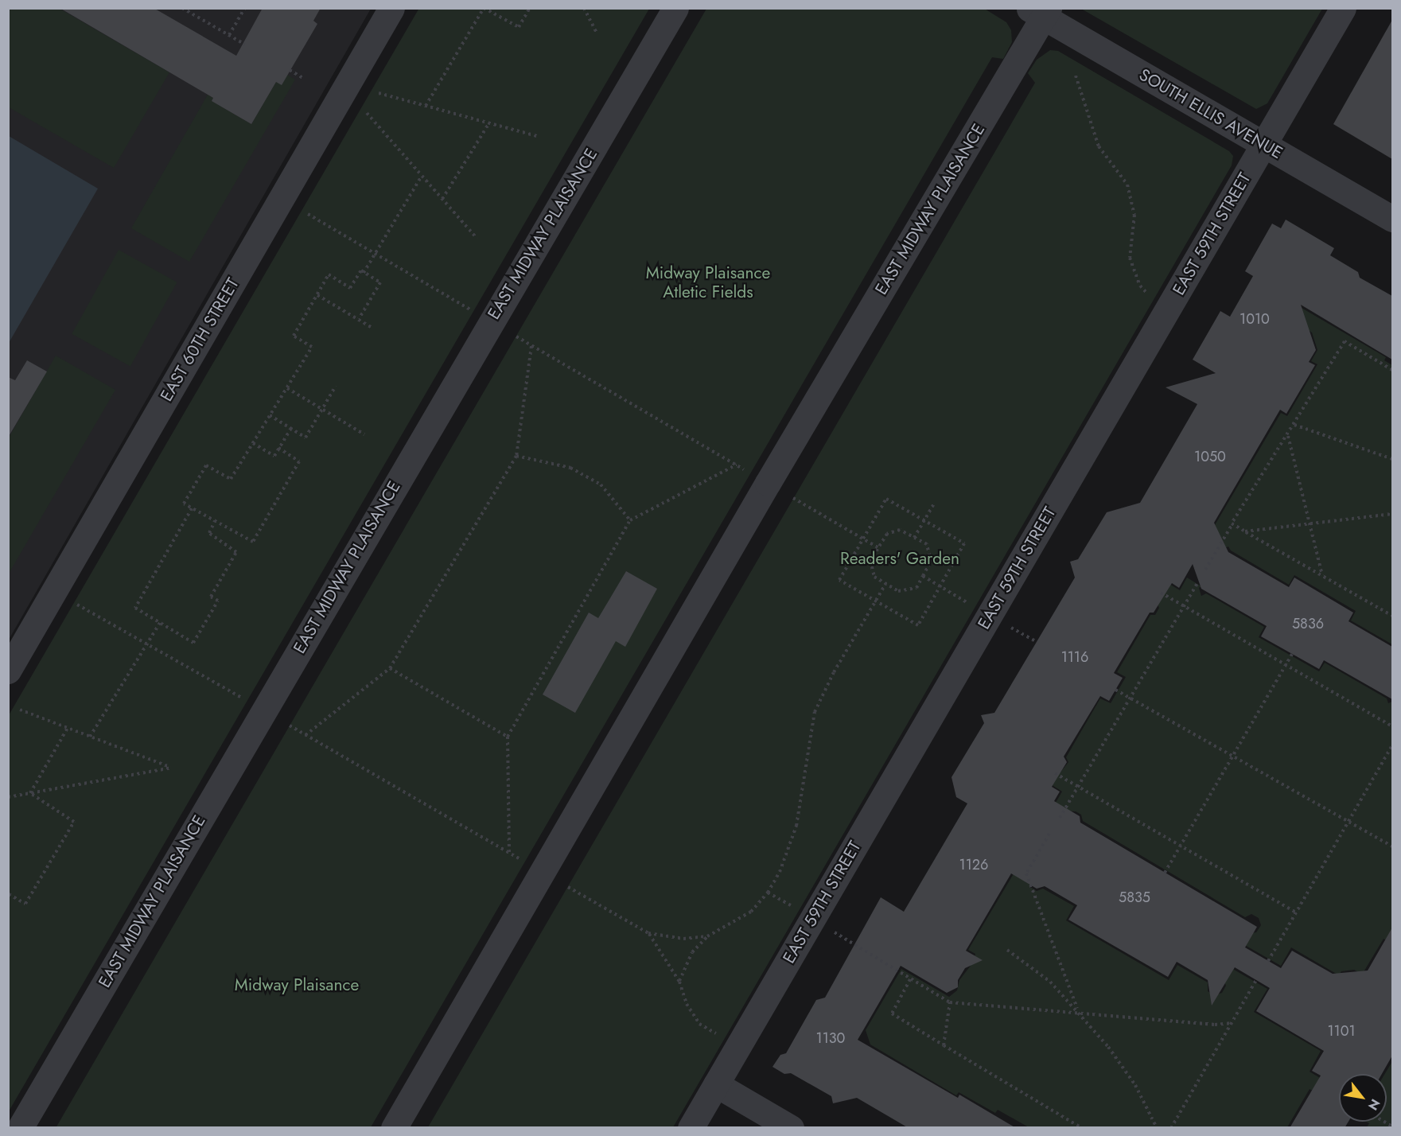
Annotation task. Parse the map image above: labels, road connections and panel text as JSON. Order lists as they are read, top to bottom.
{
  "streets": {
    "street": [
      "SOUTH ELLIS AVENUE",
      "EAST MIDWAY PLAISANCE",
      "EAST 59TH STREET",
      "EAST 60TH STREET"
    ]
  },
  "crossings": [
    ["SOUTH ELLIS AVENUE", "EAST MIDWAY PLAISANCE"],
    ["SOUTH ELLIS AVENUE", "EAST 59TH STREET"]
  ],
  "parks": ["Midway Plaisance Atletic Fields", "Readers' Garden", "Midway Plaisance"],
  "house_numbers": [
    "1010",
    "1050",
    "5836",
    "1116",
    "1126",
    "5835",
    "1101",
    "1130"
  ],
  "north": "bottom right"
}
